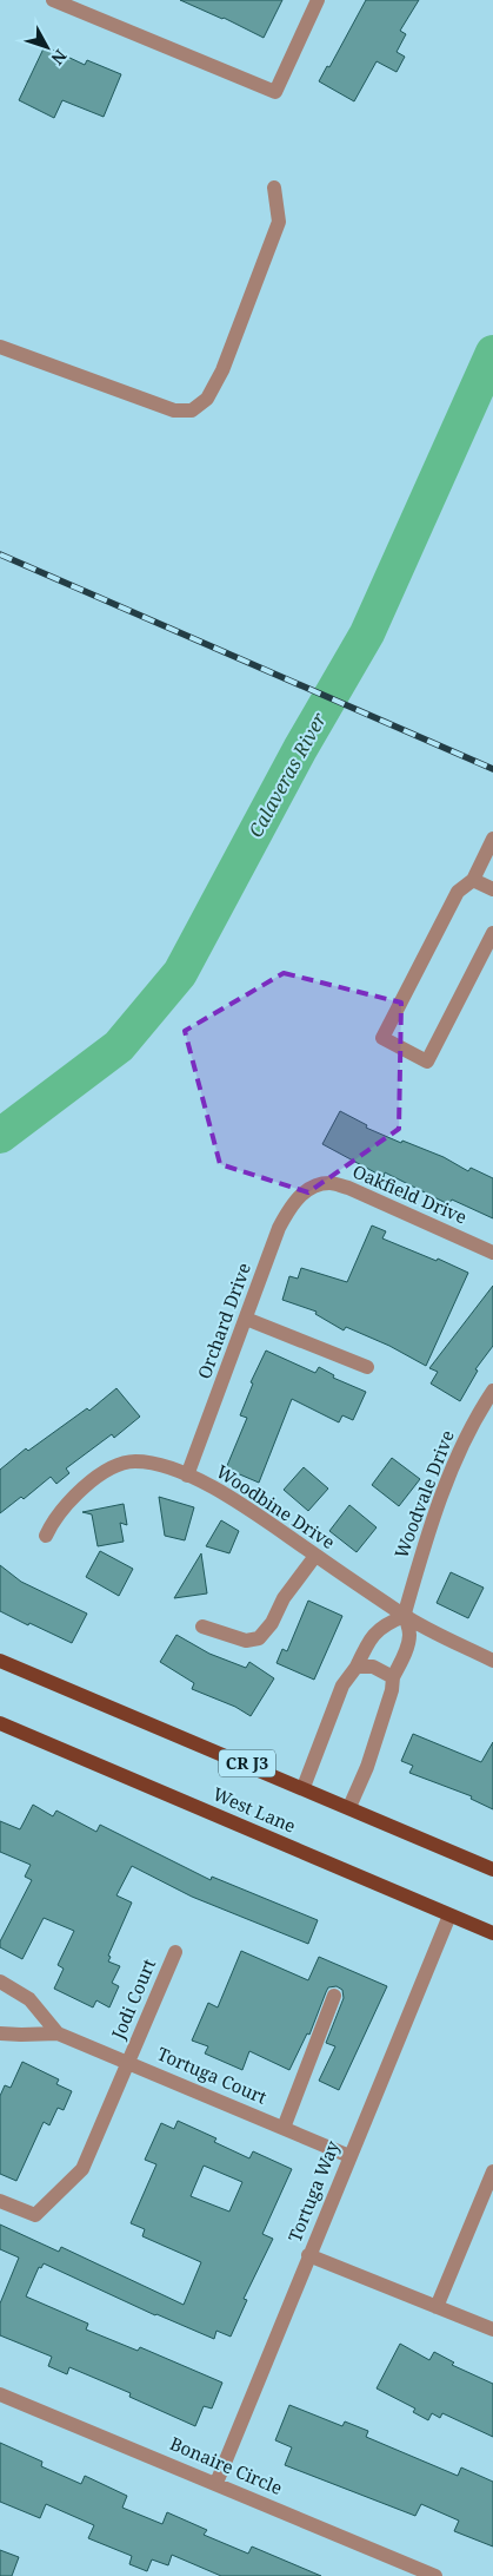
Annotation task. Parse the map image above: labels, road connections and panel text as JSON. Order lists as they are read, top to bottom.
{
  "streets": {
    "main road": ["CR J3", "West Lane"],
    "street": [
      "Oakfield Drive",
      "Orchard Drive",
      "Woodvale Drive",
      "Woodbine Drive",
      "Jodi Court",
      "Tortuga Court",
      "Tortuga Way",
      "Bonaire Circle"
    ]
  },
  "crossings": [
    ["Oakfield Drive", "Orchard Drive"],
    ["Orchard Drive", "Woodbine Drive"],
    ["Woodvale Drive", "Woodbine Drive"],
    ["Woodvale Drive", "CR J3"],
    ["West Lane", "Tortuga Way"],
    ["Jodi Court", "Tortuga Court"],
    ["Tortuga Court", "Tortuga Way"],
    ["Tortuga Way", "Bonaire Circle"]
  ],
  "water": ["Calaveras River"],
  "north": "bottom right"
}
